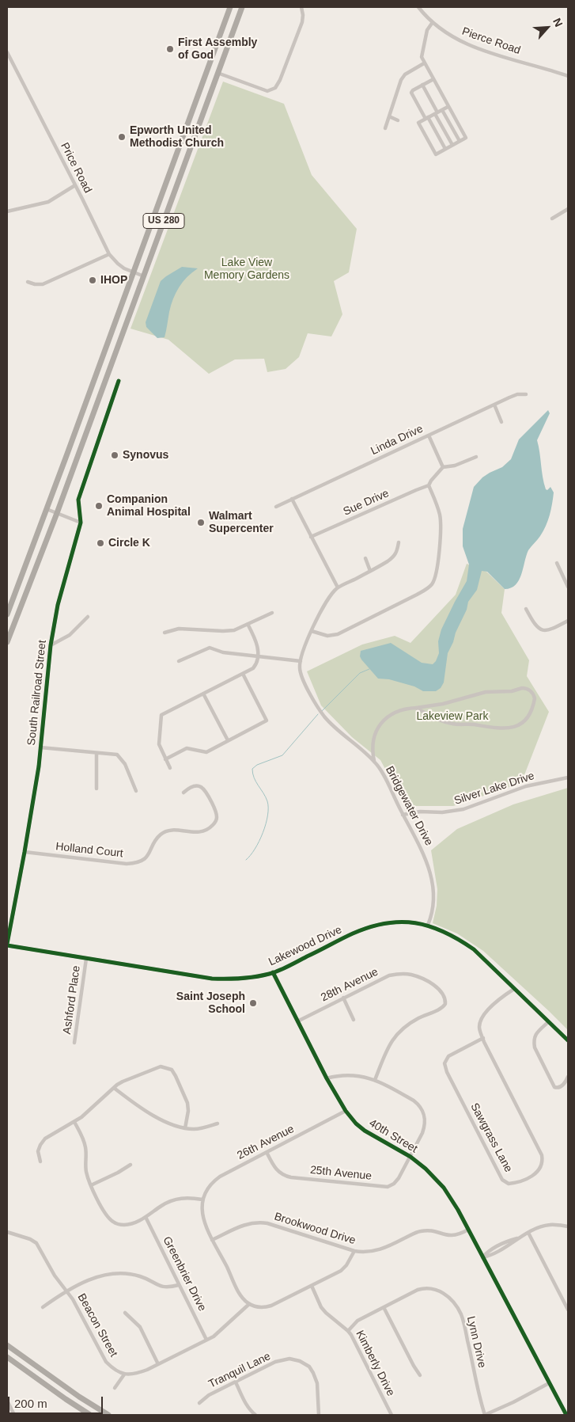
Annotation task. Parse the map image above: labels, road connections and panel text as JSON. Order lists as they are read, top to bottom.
{
  "streets": {
    "highway": ["US 280"],
    "street": [
      "Pierce Road",
      "Price Road",
      "Linda Drive",
      "Sue Drive",
      "South Railroad Street",
      "Silver Lake Drive",
      "Bridgewater Drive",
      "Holland Court",
      "Lakewood Drive",
      "28th Avenue",
      "Ashford Place",
      "40th Street",
      "Sawgrass Lane",
      "26th Avenue",
      "25th Avenue",
      "Brookwood Drive",
      "Greenbrier Drive",
      "Beacon Street",
      "Lynn Drive",
      "Kimberly Drive",
      "Tranquil Lane"
    ]
  },
  "crossings": [
    ["Price Road", "US 280"],
    ["South Railroad Street", "Holland Court"],
    ["South Railroad Street", "Lakewood Drive"],
    ["Silver Lake Drive", "Bridgewater Drive"],
    ["Bridgewater Drive", "Lakewood Drive"],
    ["Lakewood Drive", "Ashford Place"],
    ["Lakewood Drive", "40th Street"],
    ["Lakewood Drive", "Sawgrass Lane"],
    ["28th Avenue", "40th Street"],
    ["28th Avenue", "25th Avenue"],
    ["40th Street", "26th Avenue"],
    ["40th Street", "25th Avenue"],
    ["40th Street", "Brookwood Drive"],
    ["26th Avenue", "25th Avenue"],
    ["Lynn Drive", "Kimberly Drive"]
  ],
  "parks": ["Lake View Memory Gardens", "Lakeview Park"],
  "places": [
    "First Assembly of God",
    "Epworth United Methodist Church",
    "IHOP",
    "Synovus",
    "Companion Animal Hospital",
    "Walmart Supercenter",
    "Circle K",
    "Saint Joseph School"
  ],
  "scale_bar": "200 m",
  "north": "top right"
}
